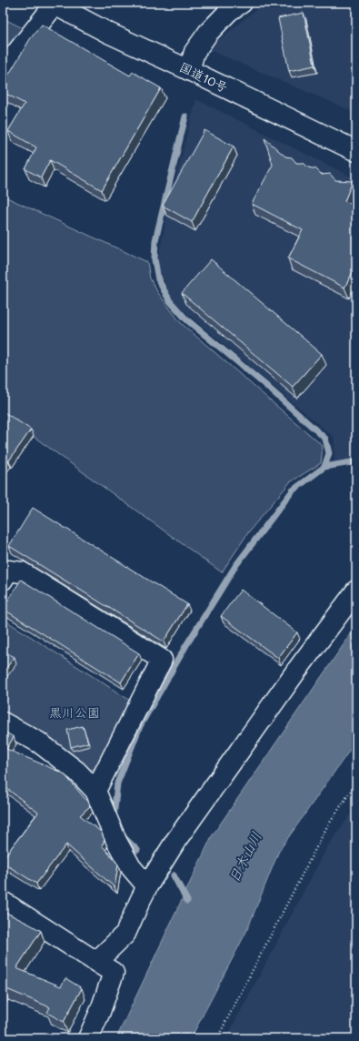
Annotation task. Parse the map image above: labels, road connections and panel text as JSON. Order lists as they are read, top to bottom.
{
  "streets": {
    "main road": ["国道10号"]
  },
  "water": ["日木山川"],
  "parks": ["黒川公園"]
}
